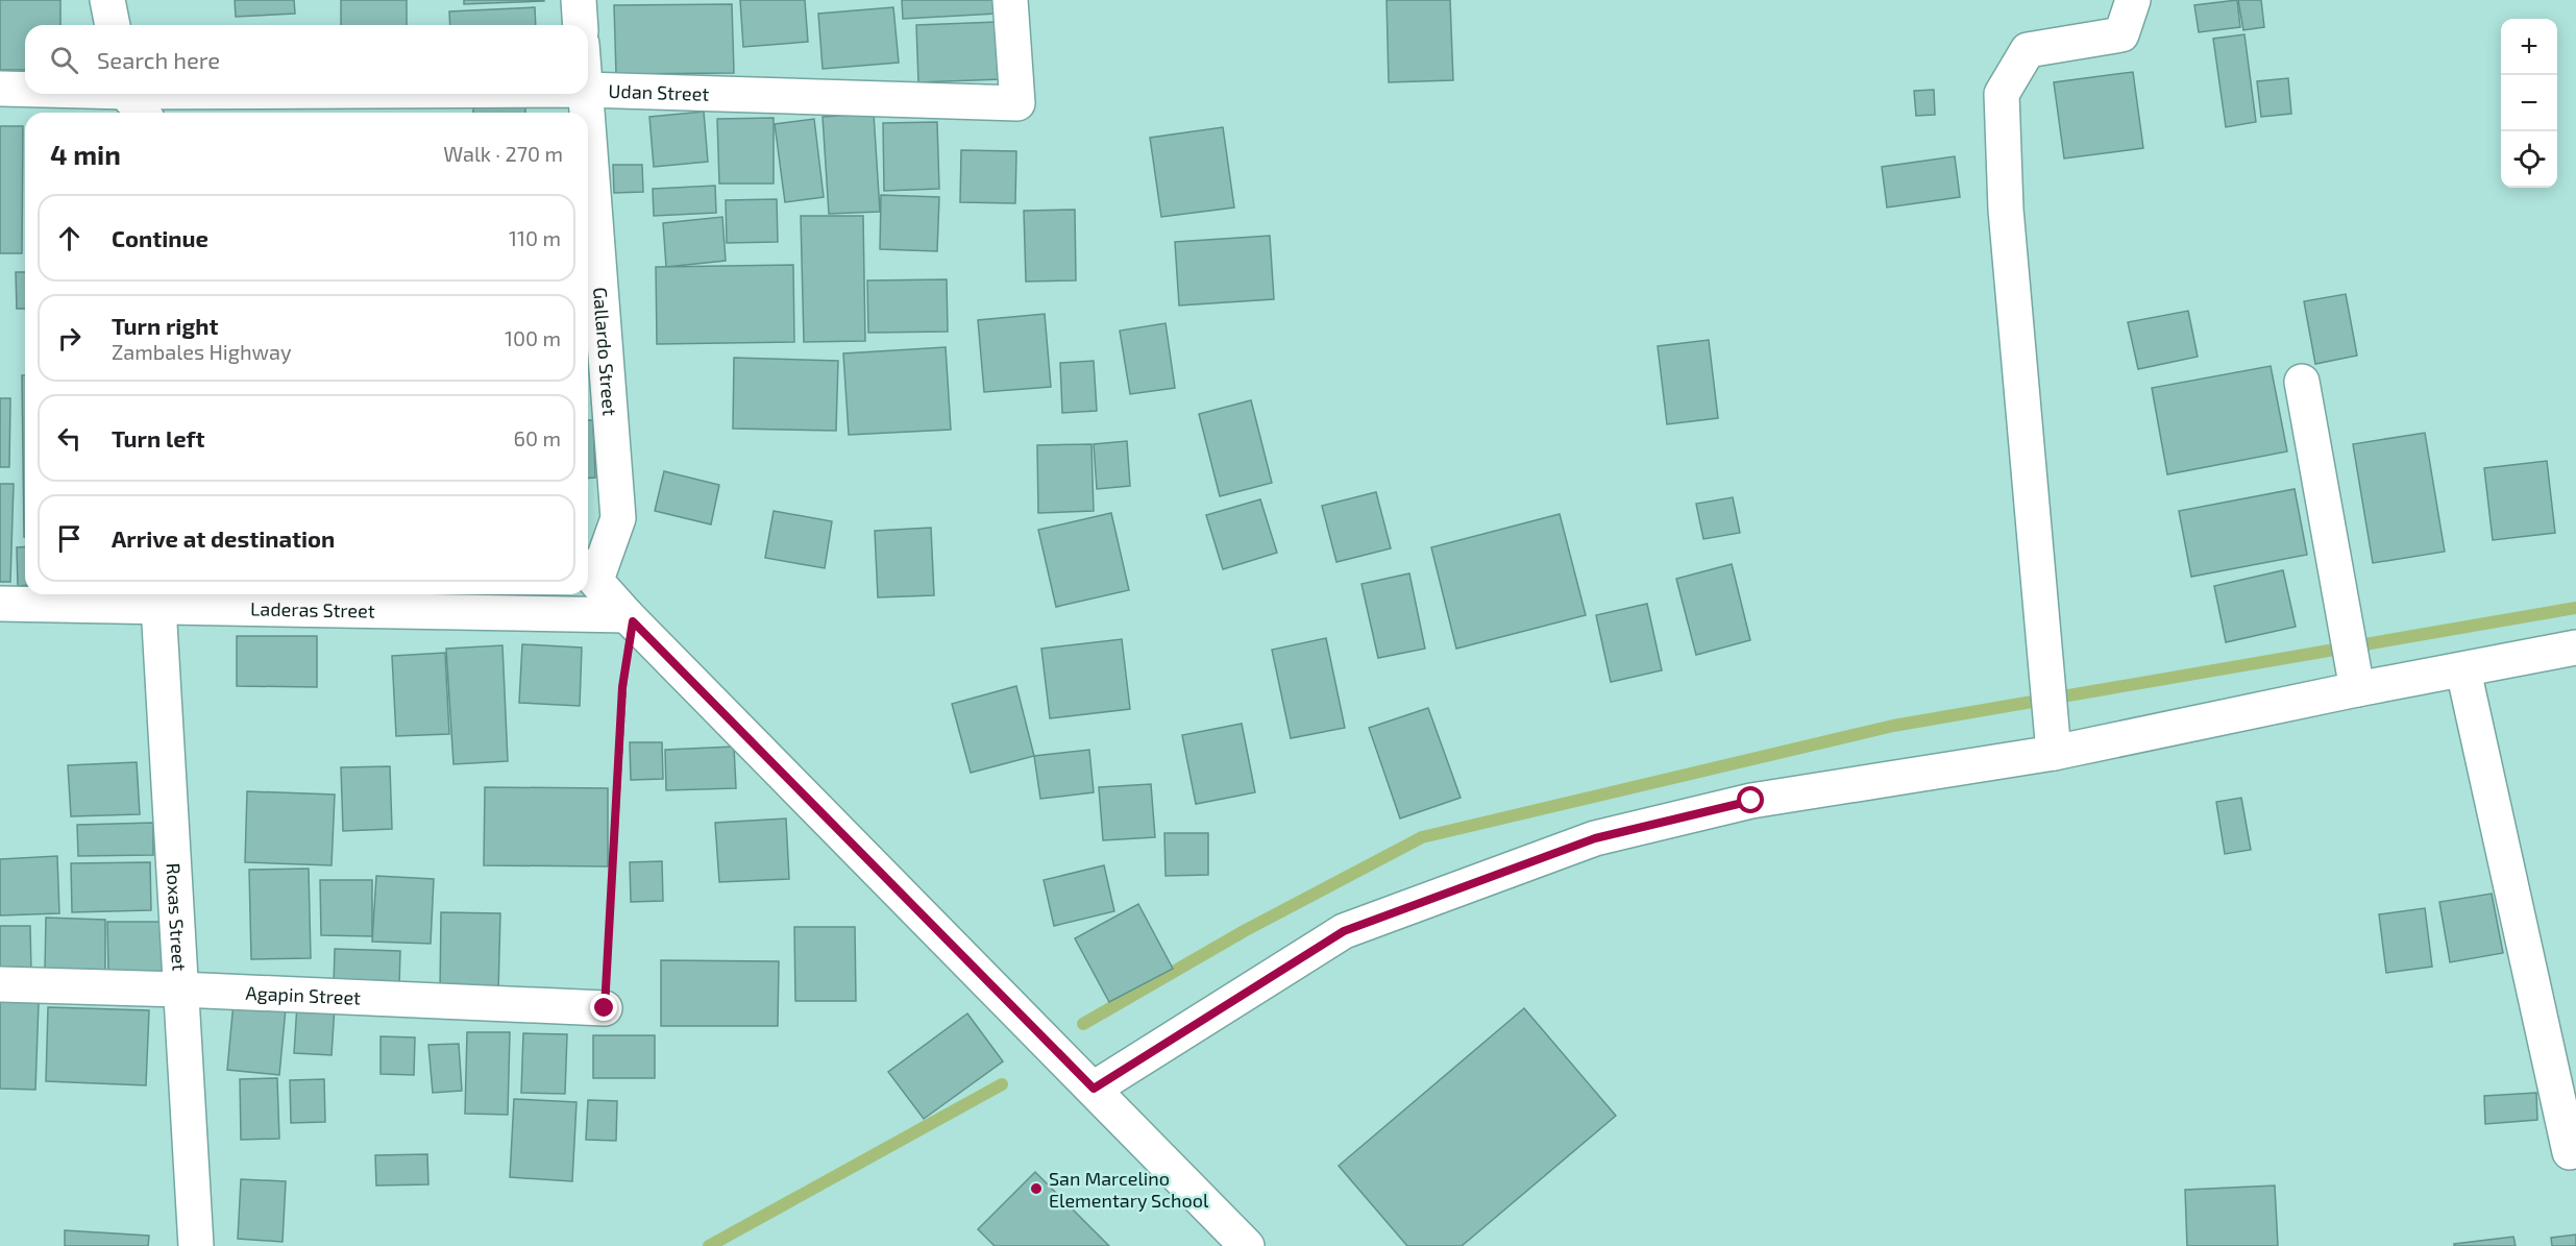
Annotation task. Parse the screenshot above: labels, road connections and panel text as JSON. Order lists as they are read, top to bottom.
{
  "streets": {
    "street": [
      "Udan Street",
      "Gallardo Street",
      "Laderas Street",
      "Roxas Street",
      "Agapin Street"
    ]
  },
  "crossings": [
    ["Laderas Street", "Roxas Street"],
    ["Roxas Street", "Agapin Street"]
  ],
  "places": ["San Marcelino Elementary School"],
  "page": {
    "map_buttons": ["+", "−"],
    "search": "Search here",
    "heading": ["4 min", "Walk · 270 m"],
    "list": [
      ["Continue", "110 m"],
      ["Turn right", "Zambales Highway", "100 m"],
      ["Turn left", "60 m"],
      "Arrive at destination"
    ]
  }
}
